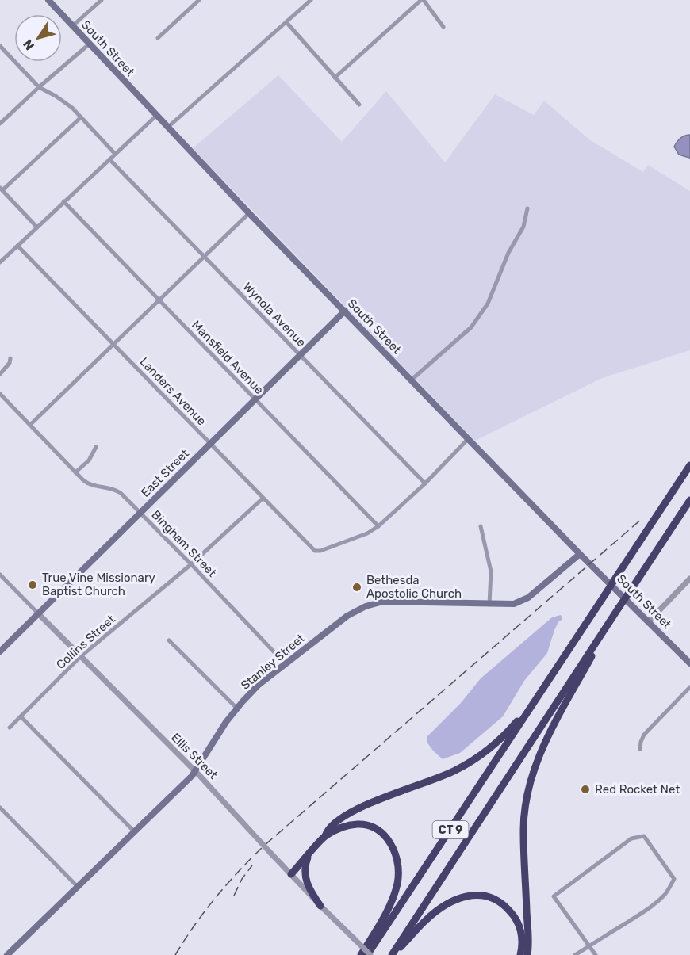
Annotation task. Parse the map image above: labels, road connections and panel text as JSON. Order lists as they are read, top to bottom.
{
  "streets": {
    "highway": ["CT 9"],
    "main road": ["South Street", "East Street", "Stanley Street"],
    "street": [
      "Wynola Avenue",
      "Mansfield Avenue",
      "Landers Avenue",
      "Bingham Street",
      "Collins Street",
      "Ellis Street"
    ]
  },
  "crossings": [
    ["South Street", "East Street"],
    ["South Street", "Stanley Street"],
    ["Wynola Avenue", "East Street"],
    ["Mansfield Avenue", "Landers Avenue"],
    ["Mansfield Avenue", "East Street"],
    ["Landers Avenue", "East Street"],
    ["Landers Avenue", "Collins Street"],
    ["East Street", "Bingham Street"],
    ["East Street", "Ellis Street"],
    ["Bingham Street", "Collins Street"],
    ["Bingham Street", "Stanley Street"],
    ["Collins Street", "Ellis Street"],
    ["Stanley Street", "Ellis Street"],
    ["Ellis Street", "CT 9"]
  ],
  "places": ["True Vine Missionary Baptist Church", "Bethesda Apostolic Church", "Red Rocket Net"],
  "north": "bottom left"
}
